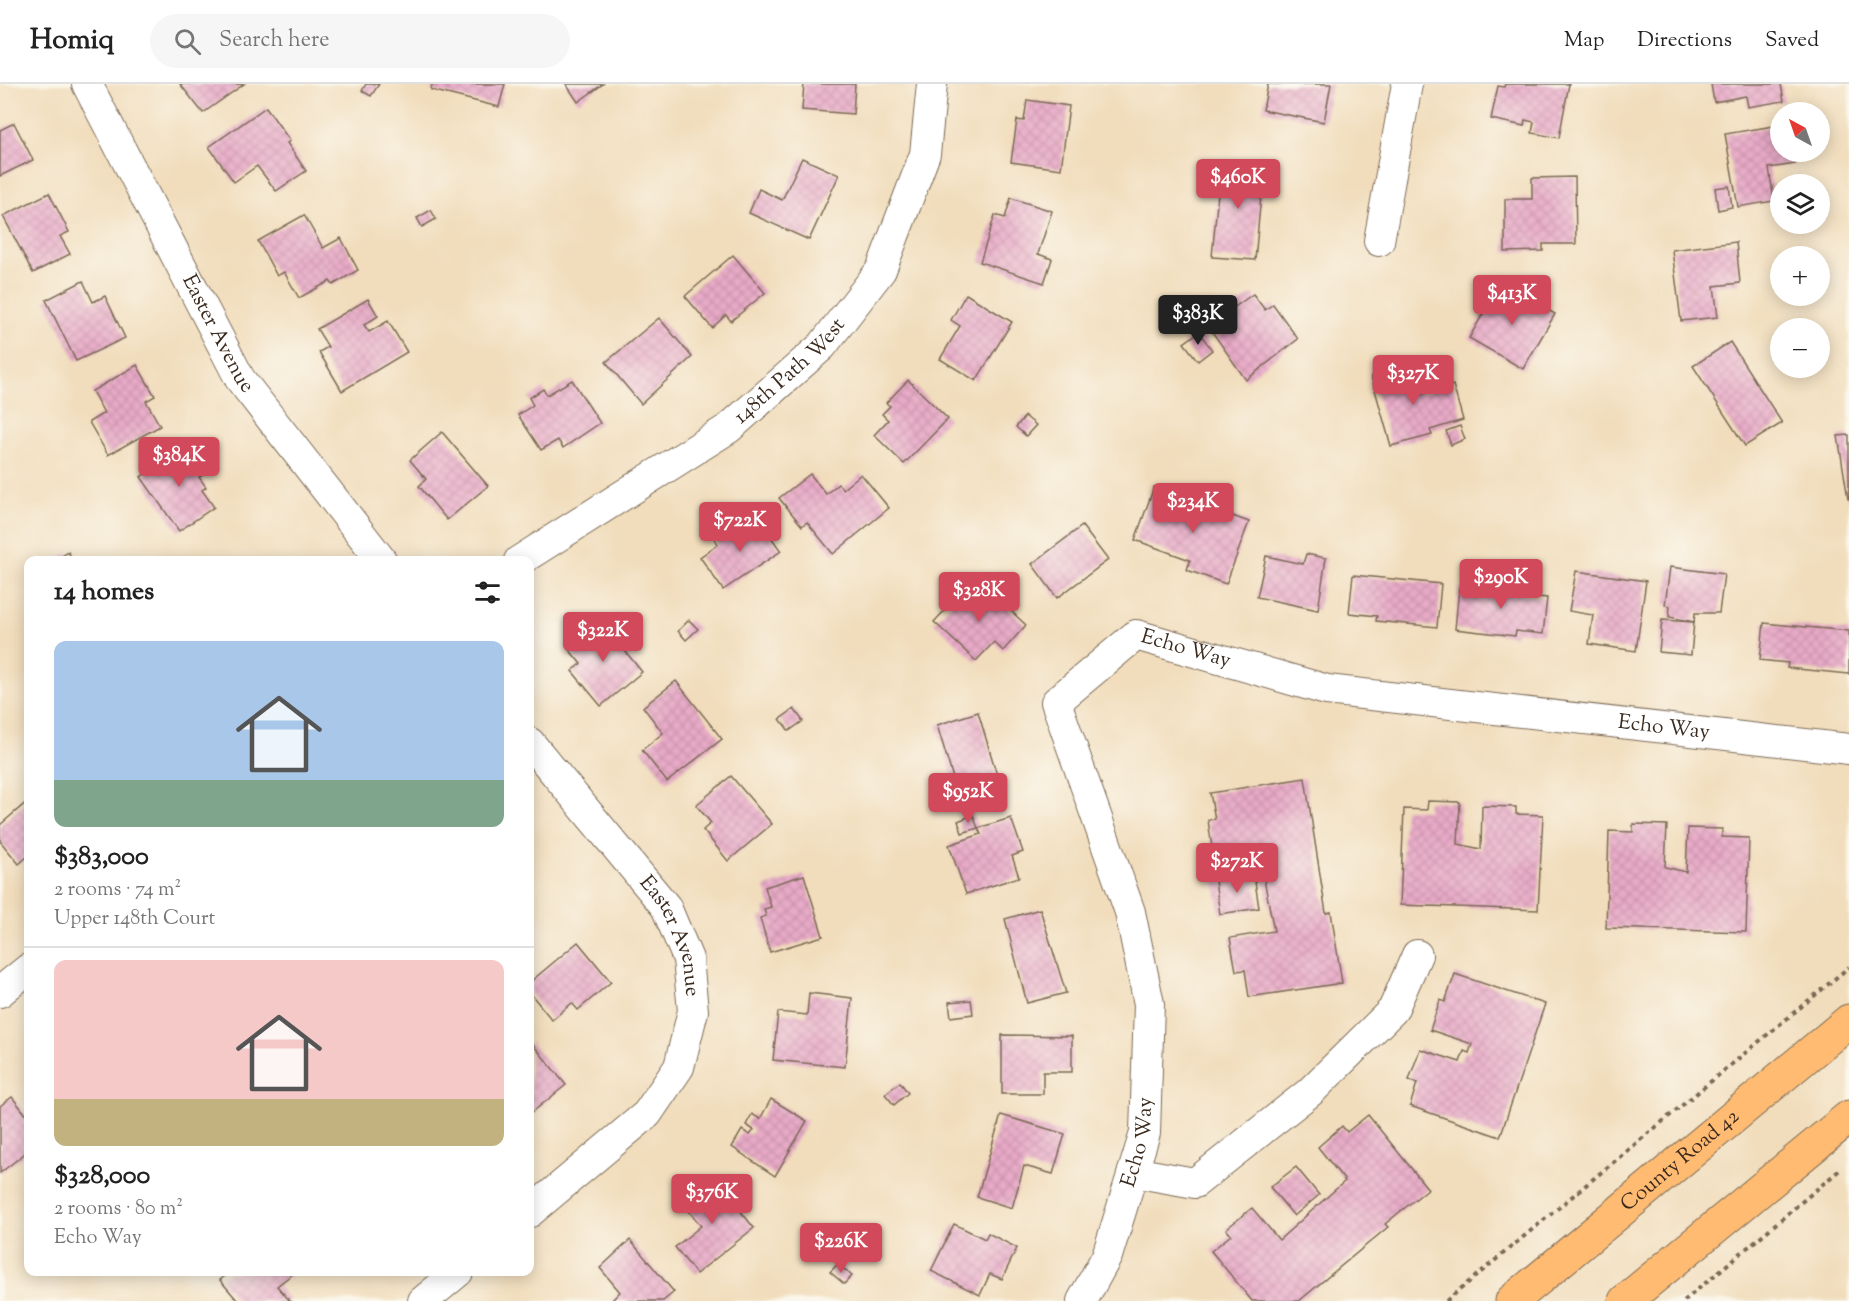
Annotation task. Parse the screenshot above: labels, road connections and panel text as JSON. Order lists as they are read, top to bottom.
{
  "streets": {
    "highway": ["County Road 42"],
    "street": ["Easter Avenue", "148th Path West", "Echo Way"]
  },
  "north": "top left",
  "page": {
    "header": "Homiq",
    "search": "Search here",
    "nav": ["Map", "Directions", "Saved"],
    "map_buttons": ["+", "−"],
    "price": [
      "$460K",
      "$413K",
      "$383K",
      "$327K",
      "$384K",
      "$234K",
      "$722K",
      "$290K",
      "$328K",
      "$322K",
      "$952K",
      "$272K",
      "$376K",
      "$226K"
    ],
    "heading": "14 homes",
    "list": [
      {
        "name": "$383,000",
        "note": "2 rooms · 74 m² · Upper 148th Court"
      },
      {
        "name": "$328,000",
        "note": "2 rooms · 80 m² · Echo Way"
      }
    ]
  }
}
